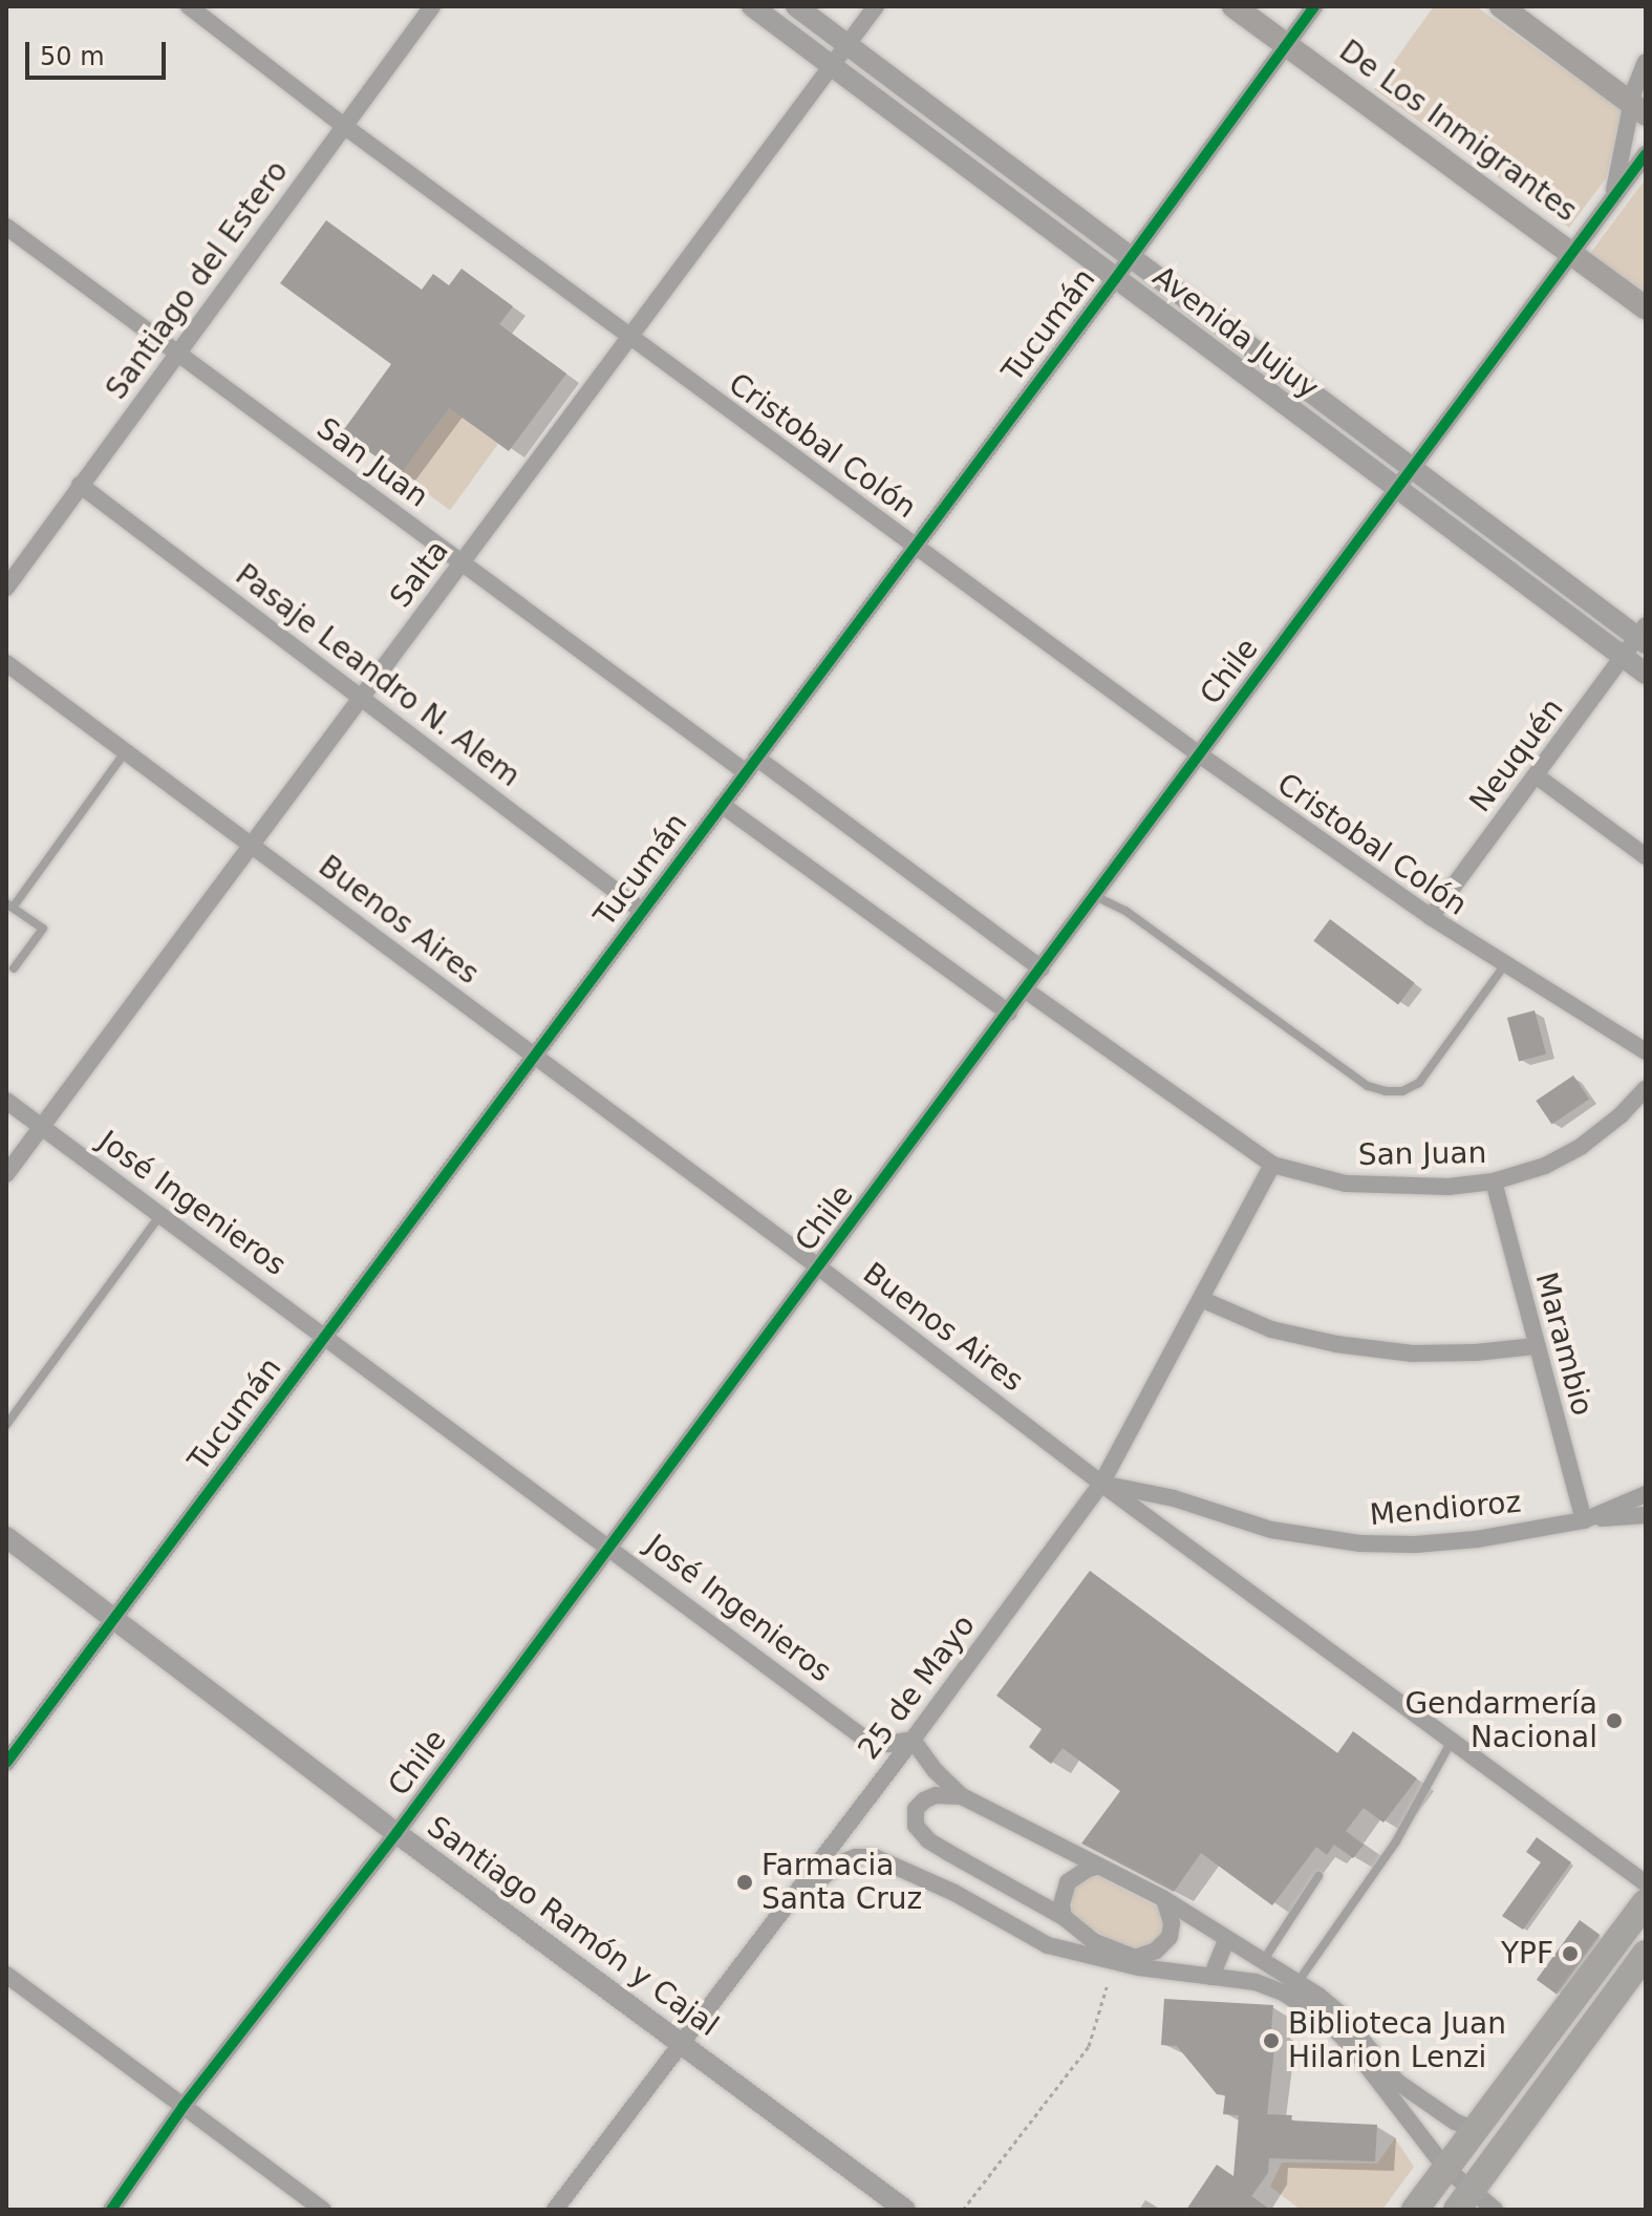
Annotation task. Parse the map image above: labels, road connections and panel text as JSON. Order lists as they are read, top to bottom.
{
  "streets": {
    "main road": ["De Los Inmigrantes"],
    "street": [
      "Santiago del Estero",
      "Tucumán",
      "Avenida Jujuy",
      "Cristobal Colón",
      "San Juan",
      "Salta",
      "Chile",
      "Pasaje Leandro N. Alem",
      "Neuquén",
      "Buenos Aires",
      "José Ingenieros",
      "Marambio",
      "Mendioroz",
      "25 de Mayo",
      "Santiago Ramón y Cajal"
    ]
  },
  "crossings": [
    ["De Los Inmigrantes", "Tucumán"],
    ["De Los Inmigrantes", "Chile"],
    ["Santiago del Estero", "Cristobal Colón"],
    ["Santiago del Estero", "San Juan"],
    ["Santiago del Estero", "Pasaje Leandro N. Alem"],
    ["Tucumán", "Avenida Jujuy"],
    ["Tucumán", "Cristobal Colón"],
    ["Tucumán", "San Juan"],
    ["Tucumán", "Pasaje Leandro N. Alem"],
    ["Tucumán", "Buenos Aires"],
    ["Tucumán", "José Ingenieros"],
    ["Tucumán", "Santiago Ramón y Cajal"],
    ["Avenida Jujuy", "Salta"],
    ["Avenida Jujuy", "Chile"],
    ["Avenida Jujuy", "Neuquén"],
    ["Cristobal Colón", "Salta"],
    ["Cristobal Colón", "Chile"],
    ["Cristobal Colón", "Neuquén"],
    ["San Juan", "Salta"],
    ["San Juan", "Chile"],
    ["San Juan", "Marambio"],
    ["San Juan", "25 de Mayo"],
    ["Salta", "Pasaje Leandro N. Alem"],
    ["Salta", "Buenos Aires"],
    ["Salta", "José Ingenieros"],
    ["Chile", "Buenos Aires"],
    ["Chile", "José Ingenieros"],
    ["Chile", "Santiago Ramón y Cajal"],
    ["Buenos Aires", "Mendioroz"],
    ["Buenos Aires", "25 de Mayo"],
    ["José Ingenieros", "25 de Mayo"],
    ["Marambio", "Mendioroz"],
    ["Mendioroz", "25 de Mayo"],
    ["25 de Mayo", "Santiago Ramón y Cajal"]
  ],
  "places": [
    "Gendarmería Nacional",
    "Farmacia Santa Cruz",
    "YPF",
    "Biblioteca Juan Hilarion Lenzi"
  ],
  "scale_bar": "50 m"
}
